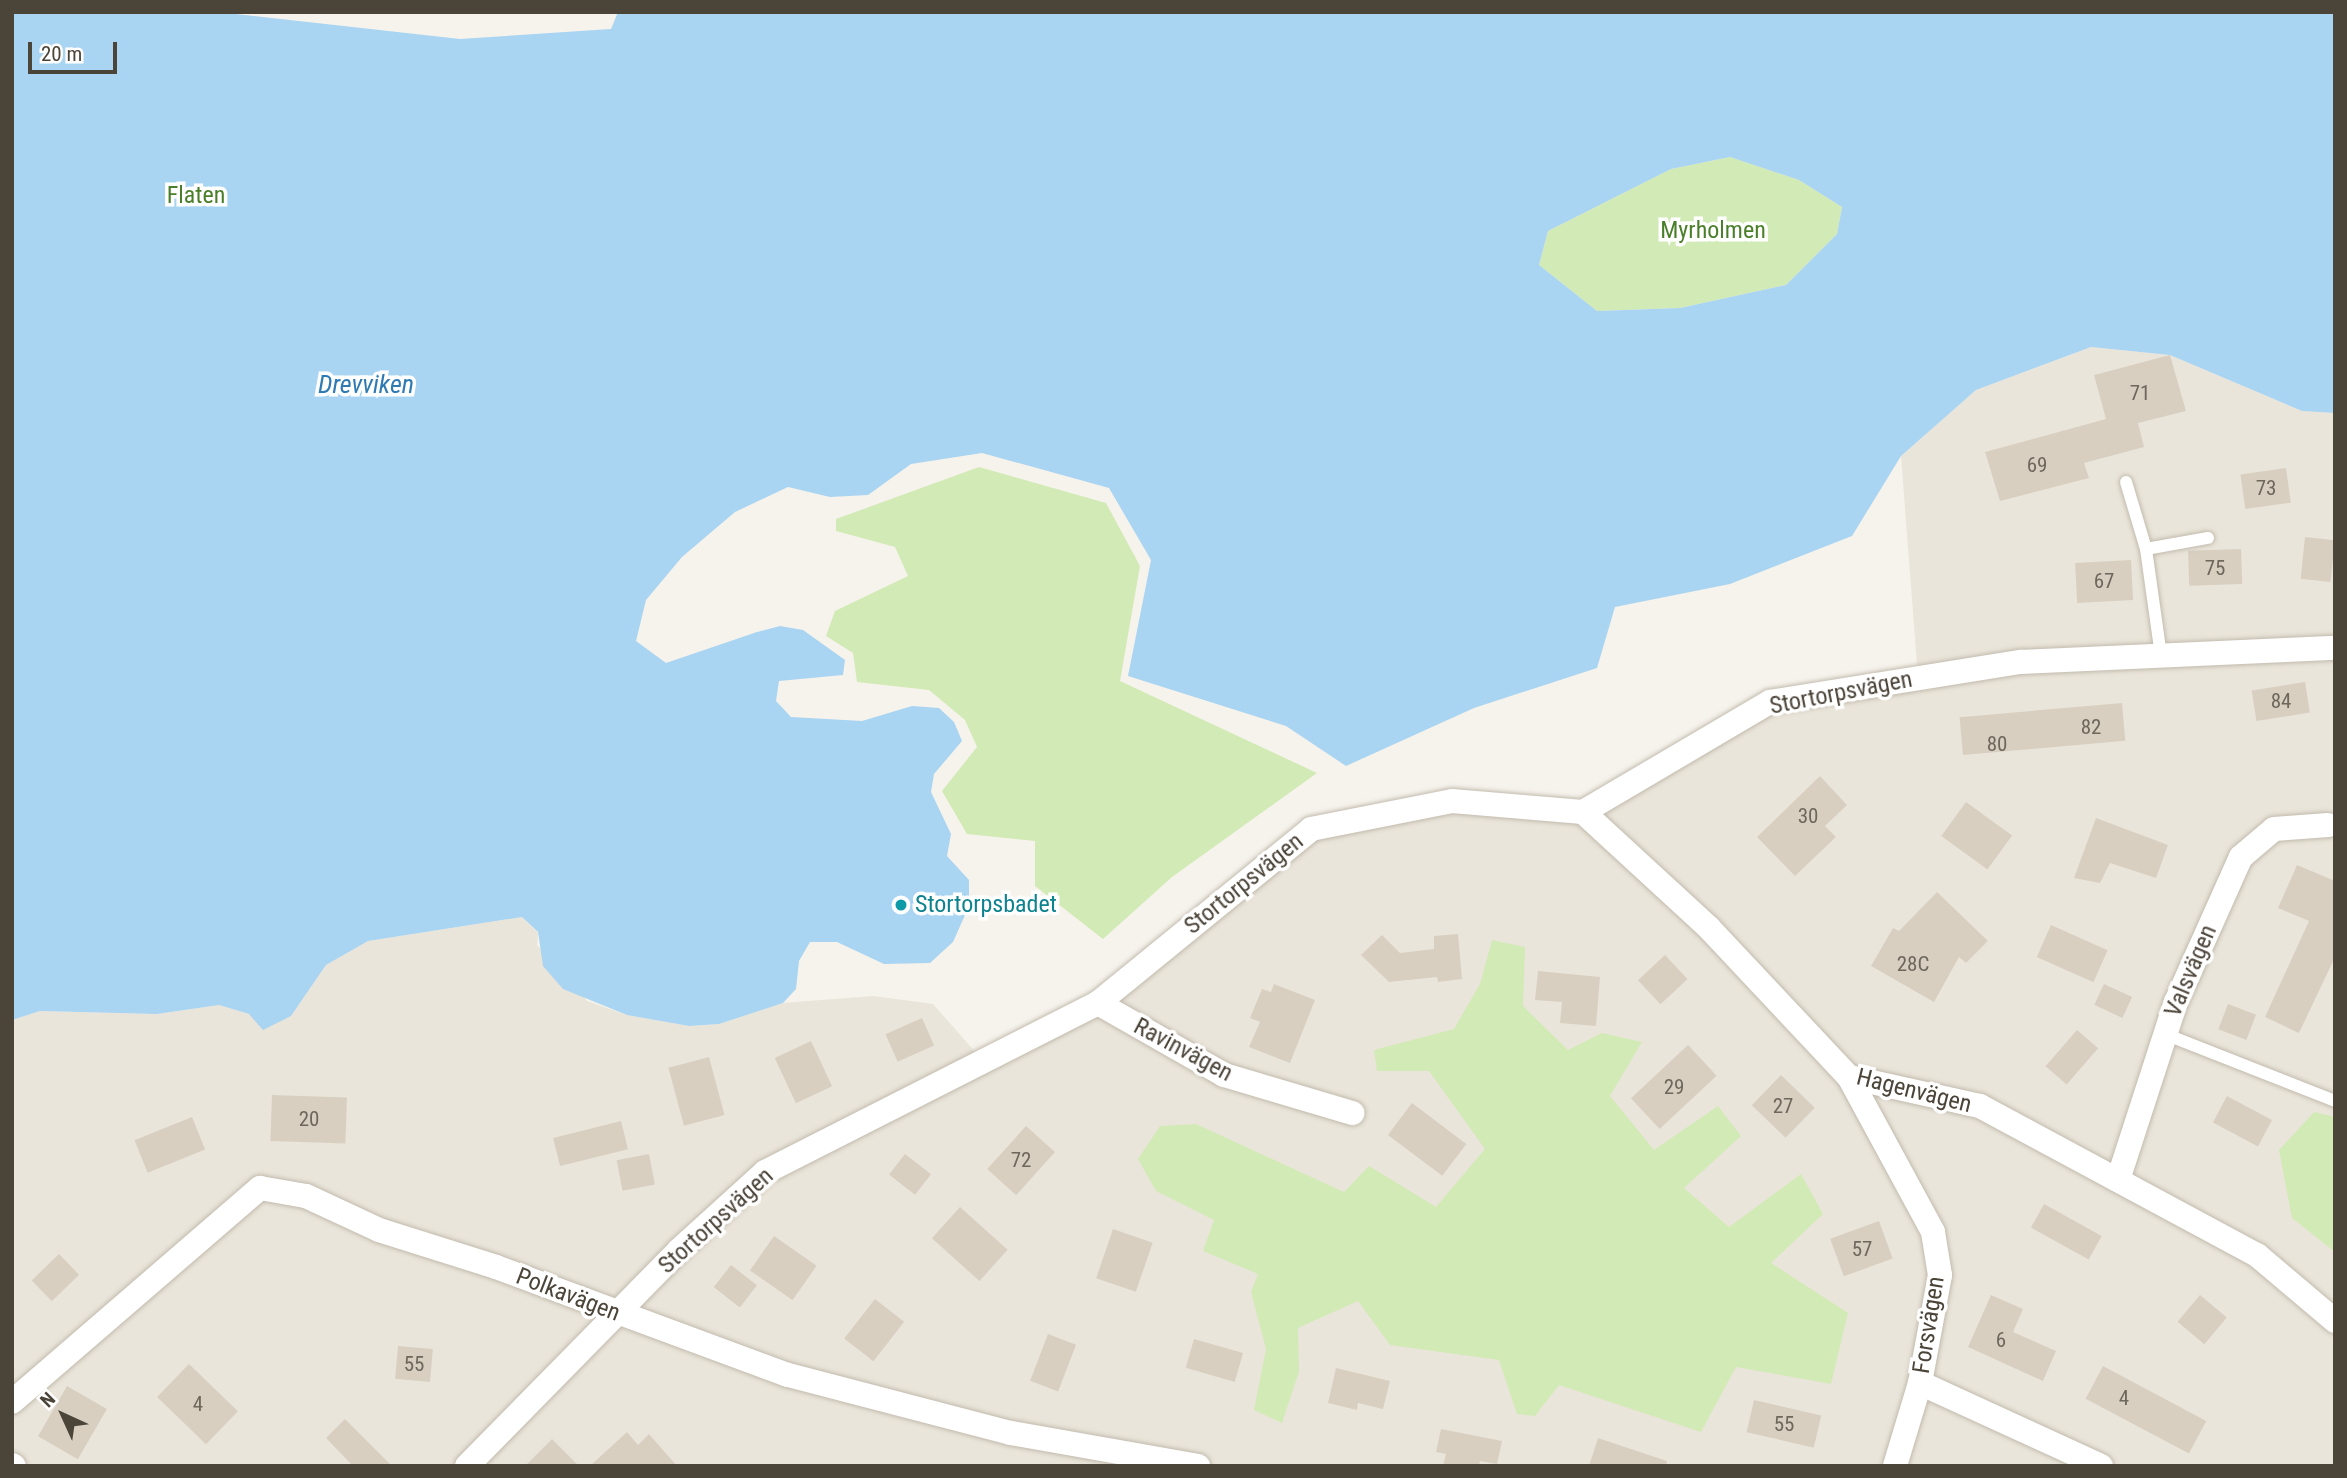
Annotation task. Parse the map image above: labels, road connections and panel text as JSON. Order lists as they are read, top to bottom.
{
  "streets": {
    "street": [
      "Stortorpsvägen",
      "Valsvägen",
      "Ravinvägen",
      "Hagenvägen",
      "Polkavägen",
      "Forsvägen"
    ]
  },
  "crossings": [
    ["Stortorpsvägen", "Ravinvägen"],
    ["Stortorpsvägen", "Hagenvägen"],
    ["Stortorpsvägen", "Polkavägen"],
    ["Valsvägen", "Hagenvägen"],
    ["Hagenvägen", "Forsvägen"]
  ],
  "water": ["Drevviken"],
  "parks": ["Flaten", "Myrholmen"],
  "places": ["Stortorpsbadet"],
  "house_numbers": [
    "71",
    "69",
    "73",
    "75",
    "67",
    "84",
    "82",
    "80",
    "30",
    "28C",
    "29",
    "27",
    "20",
    "72",
    "57",
    "6",
    "55",
    "4",
    "4",
    "55"
  ],
  "scale_bar": "20 m",
  "north": "top left"
}
